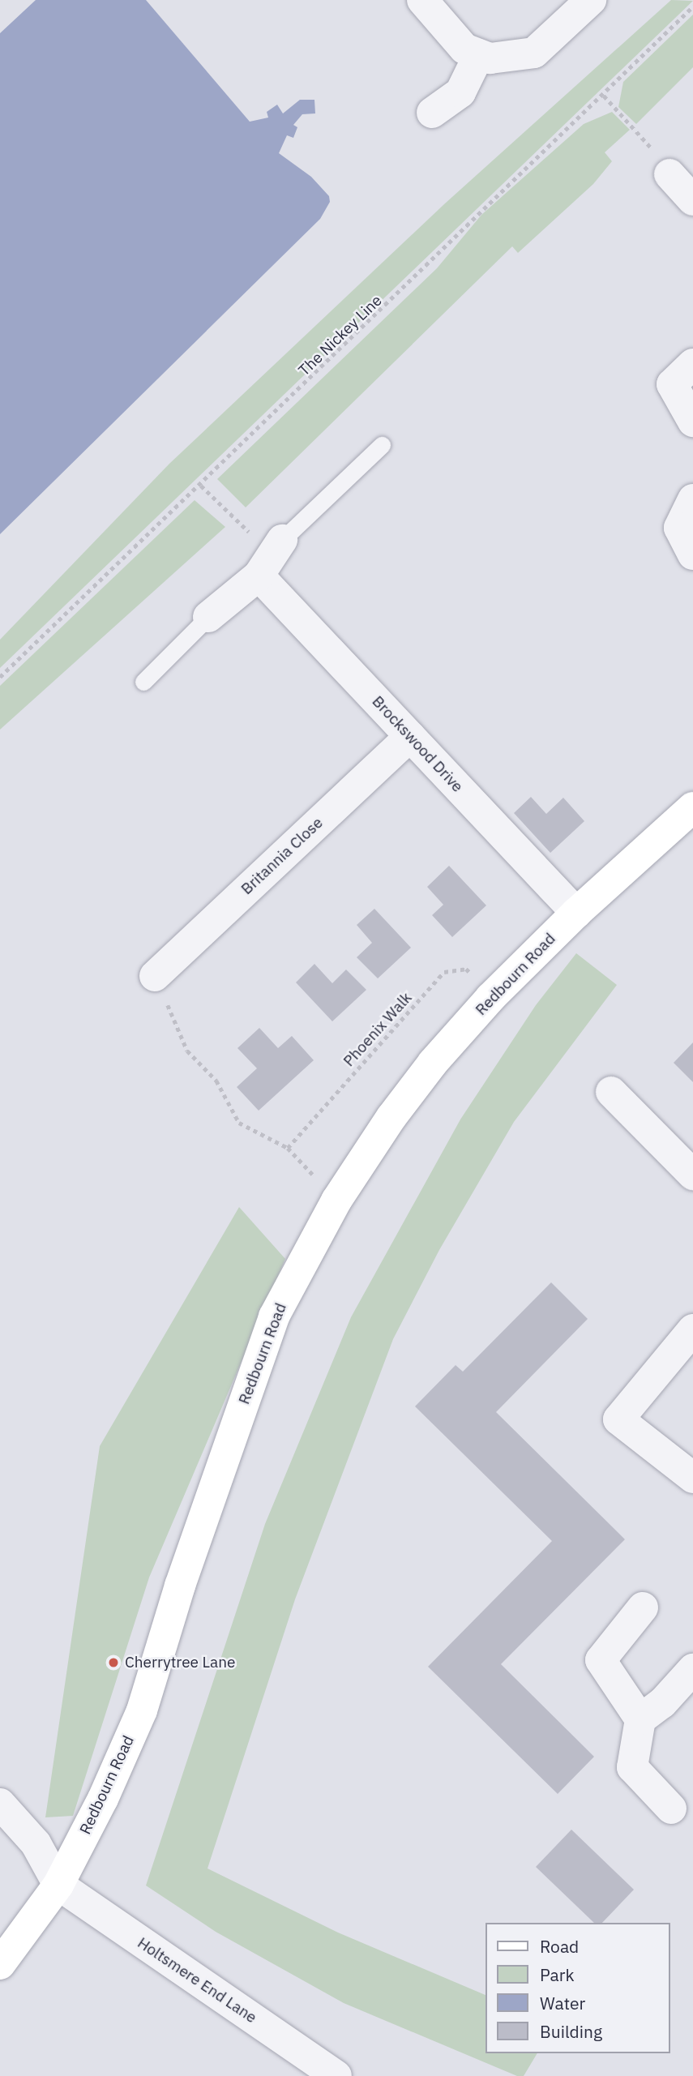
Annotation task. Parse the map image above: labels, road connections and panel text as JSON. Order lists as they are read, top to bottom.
{
  "streets": {
    "main road": ["Redbourn Road"],
    "street": ["Brockswood Drive", "Britannia Close", "Holtsmere End Lane"],
    "path": ["The Nickey Line", "Phoenix Walk"]
  },
  "crossings": [
    ["Brockswood Drive", "Britannia Close"],
    ["Brockswood Drive", "Redbourn Road"],
    ["Redbourn Road", "Phoenix Walk"],
    ["Redbourn Road", "Holtsmere End Lane"]
  ],
  "places": ["Cherrytree Lane"],
  "legend": [
    "Road",
    "Park",
    "Water",
    "Building"
  ]
}
